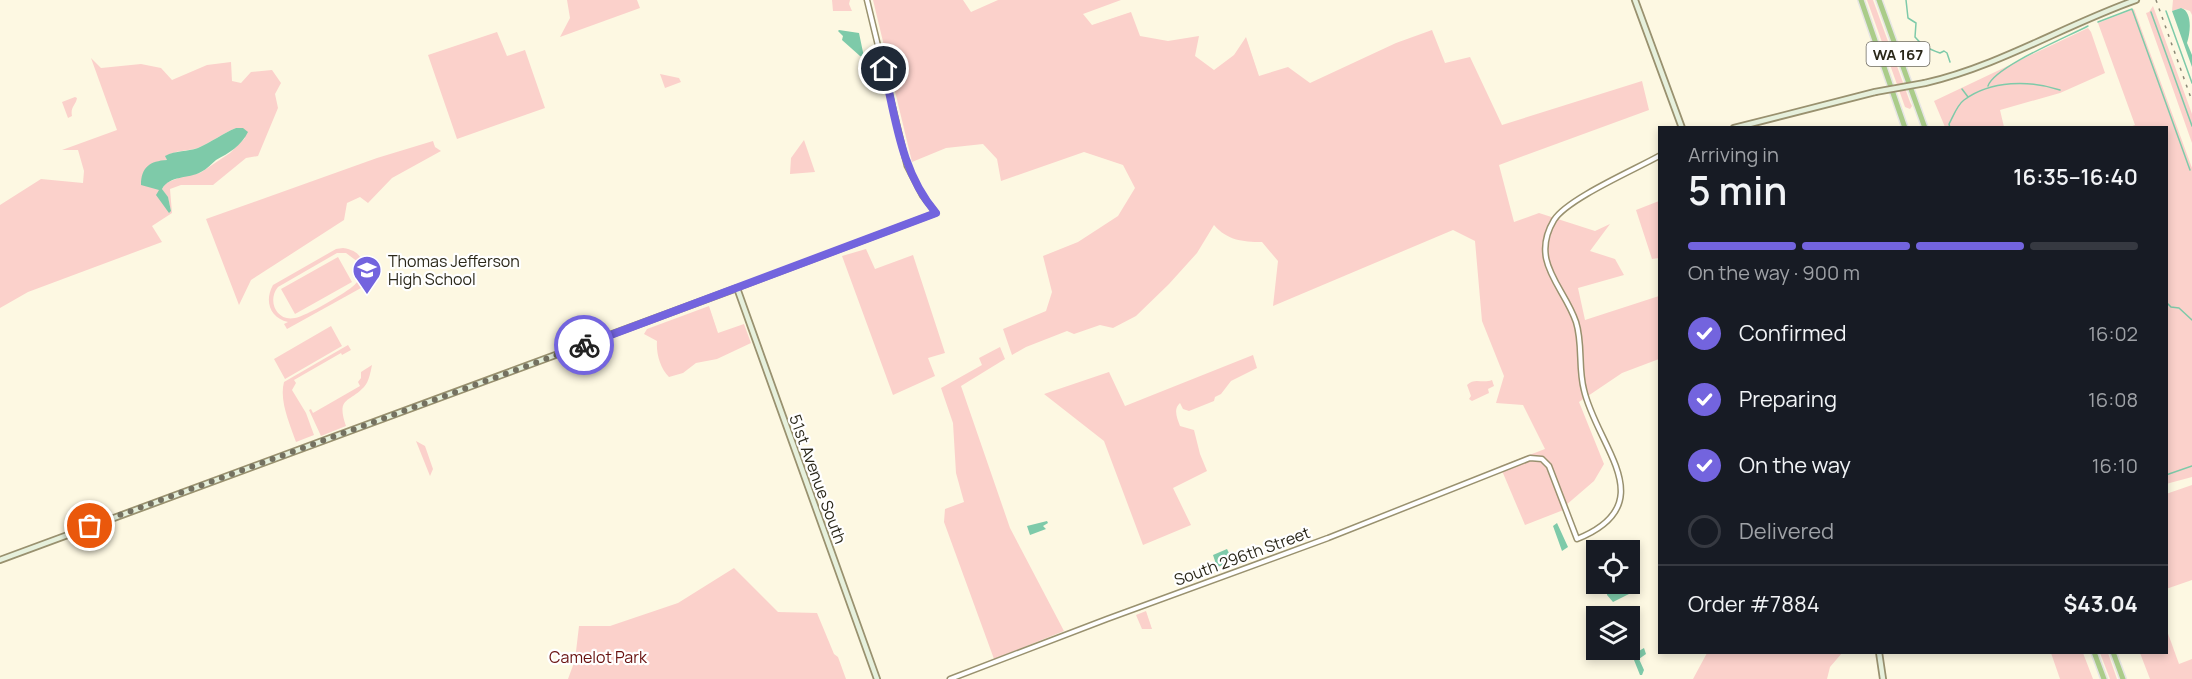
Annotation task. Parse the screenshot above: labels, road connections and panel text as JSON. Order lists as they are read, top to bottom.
{
  "streets": {
    "highway": ["WA 167"],
    "main road": ["51st Avenue South"],
    "street": ["South 296th Street"]
  },
  "parks": ["Camelot Park"],
  "places": {
    "school or university": ["Thomas Jefferson High School"]
  },
  "page": {
    "heading": ["5 min", "Arriving in", "16:35–16:40"],
    "panel": ["Order #7884", "$43.04"],
    "bar": "On the way · 900 m",
    "list": [
      ["Confirmed", "16:02"],
      ["Preparing", "16:08"],
      ["On the way", "16:10"],
      "Delivered"
    ]
  }
}
